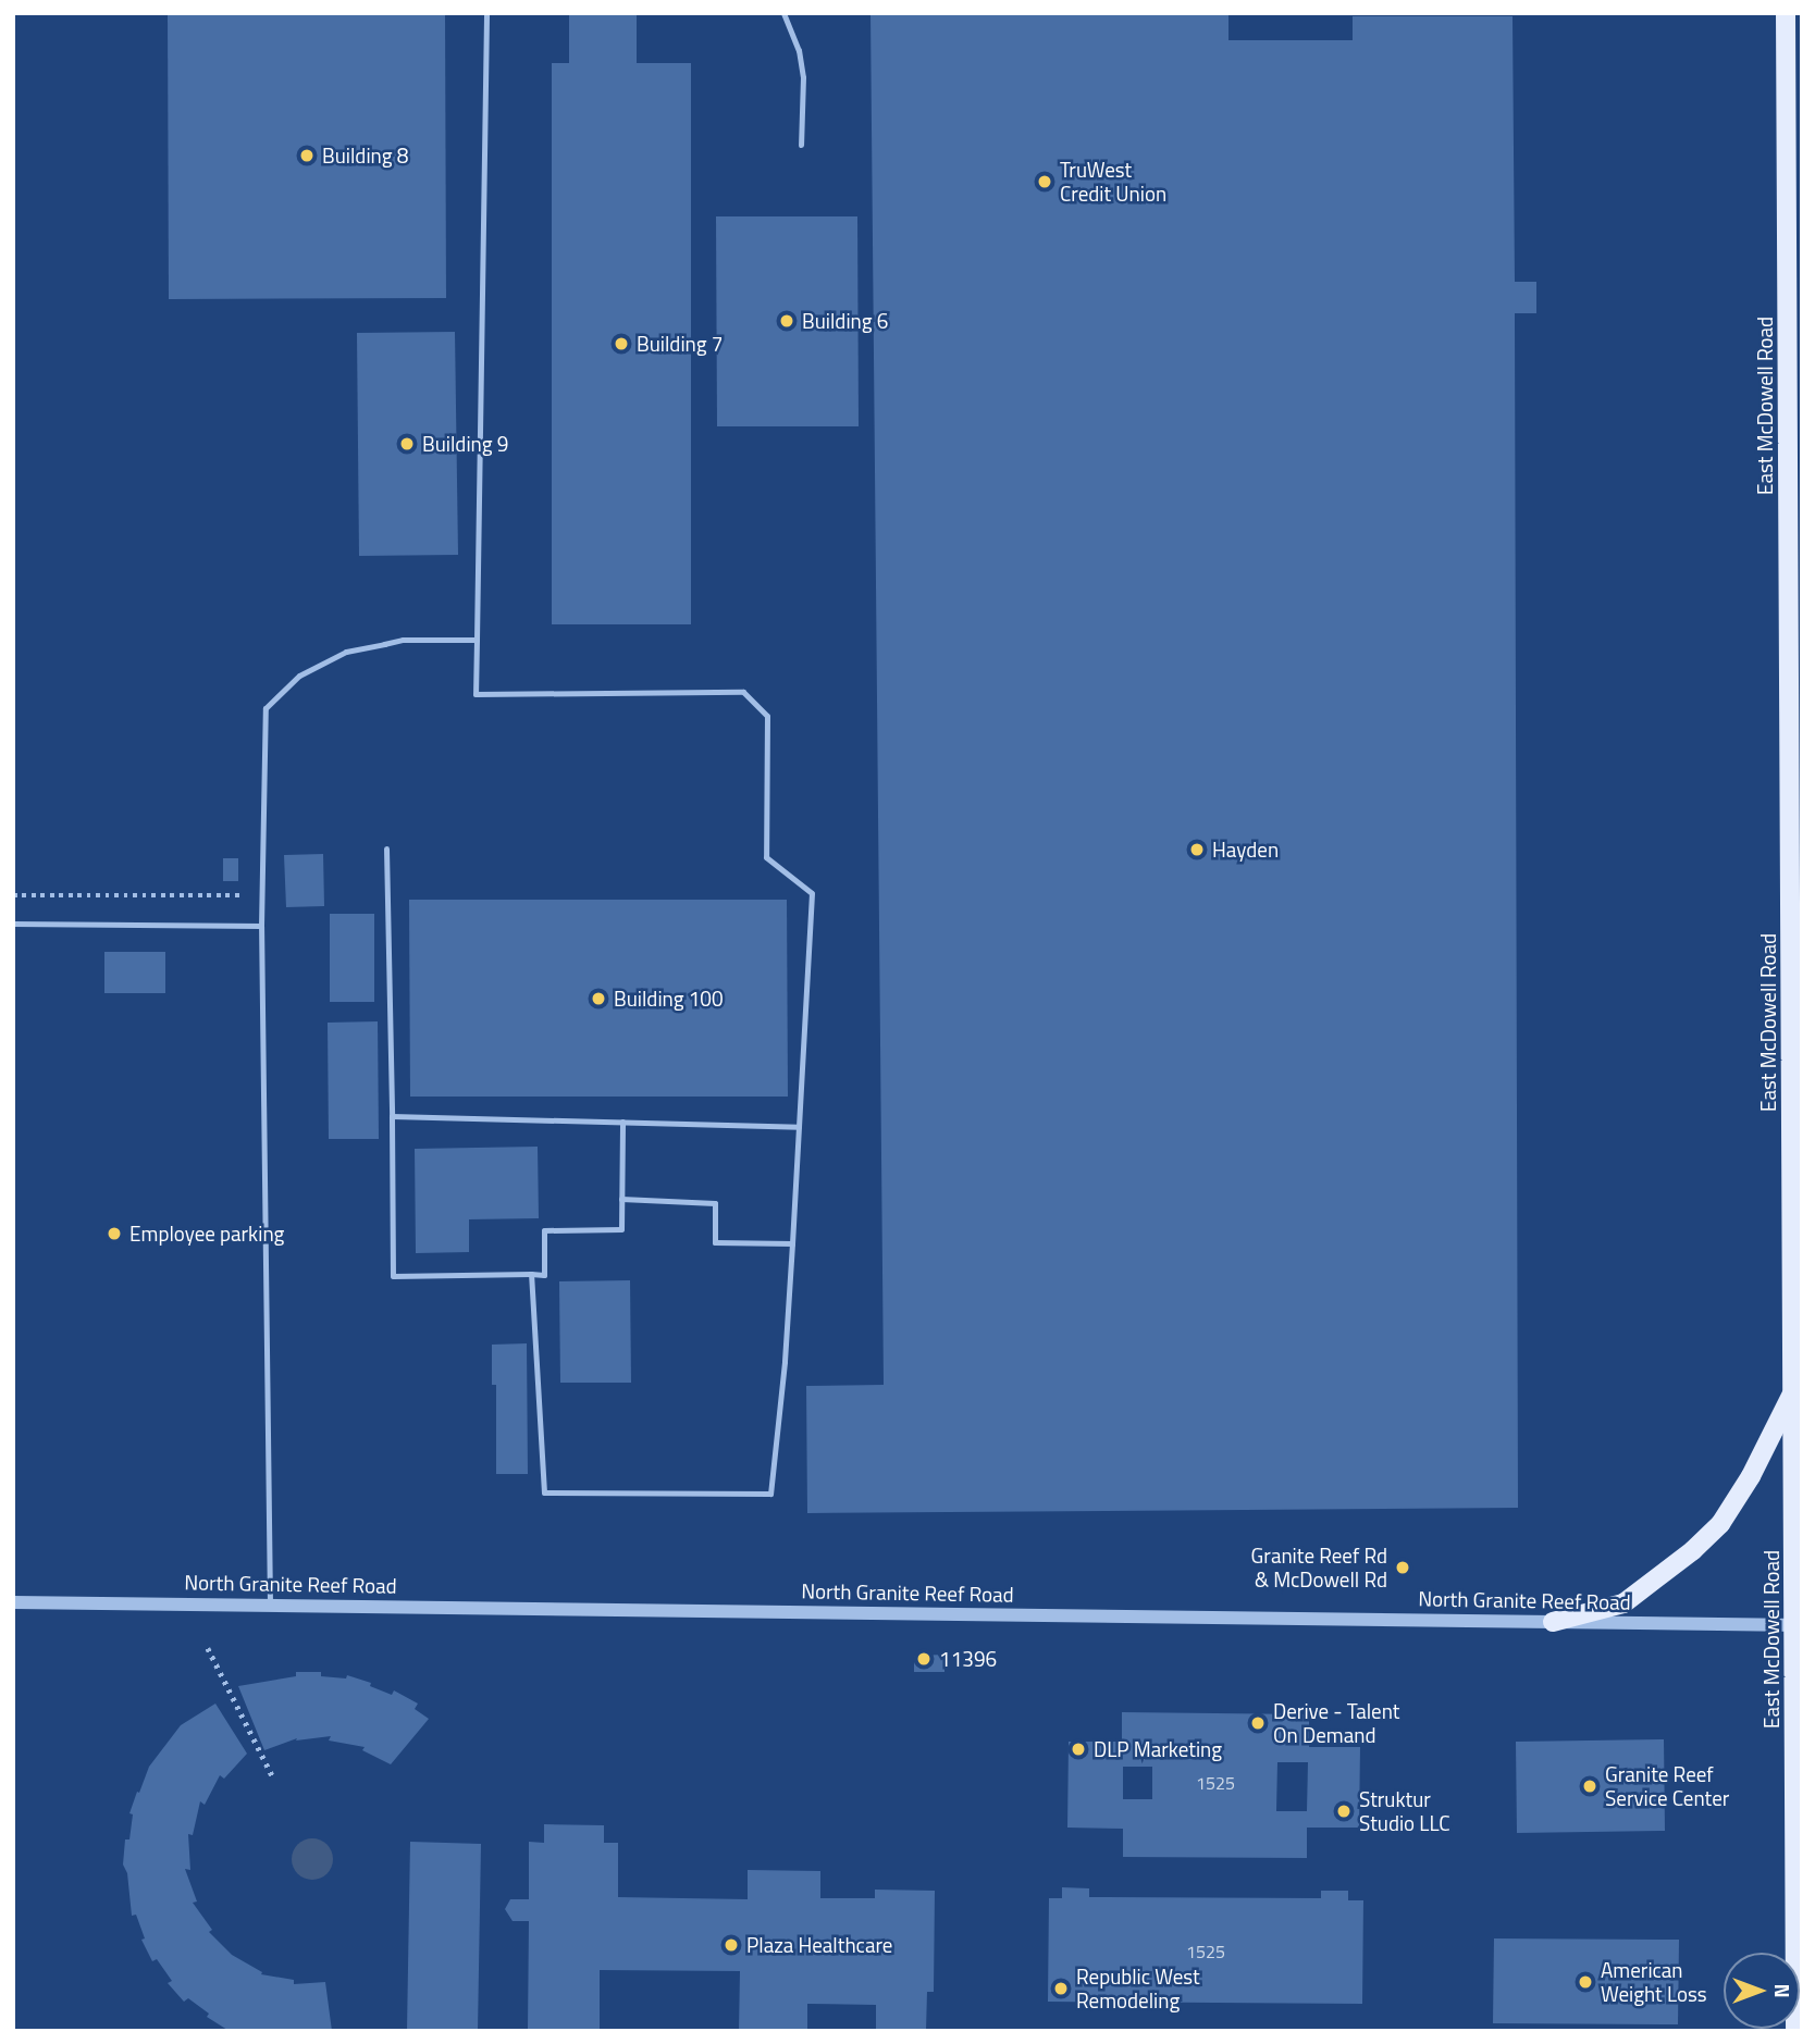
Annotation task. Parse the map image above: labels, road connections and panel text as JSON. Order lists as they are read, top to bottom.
{
  "streets": {
    "main road": ["East McDowell Road"],
    "street": ["North Granite Reef Road"]
  },
  "crossings": [
    ["East McDowell Road", "North Granite Reef Road"]
  ],
  "places": [
    "Building 8",
    "TruWest Credit Union",
    "Building 6",
    "Building 7",
    "Building 9",
    "Hayden",
    "Building 100",
    "Employee parking",
    "Granite Reef Rd & McDowell Rd",
    "11396",
    "Derive - Talent On Demand",
    "DLP Marketing",
    "Granite Reef Service Center",
    "Struktur Studio LLC",
    "Plaza Healthcare",
    "American Weight Loss",
    "Republic West Remodeling"
  ],
  "house_numbers": ["1525", "1525"],
  "north": "right"
}
